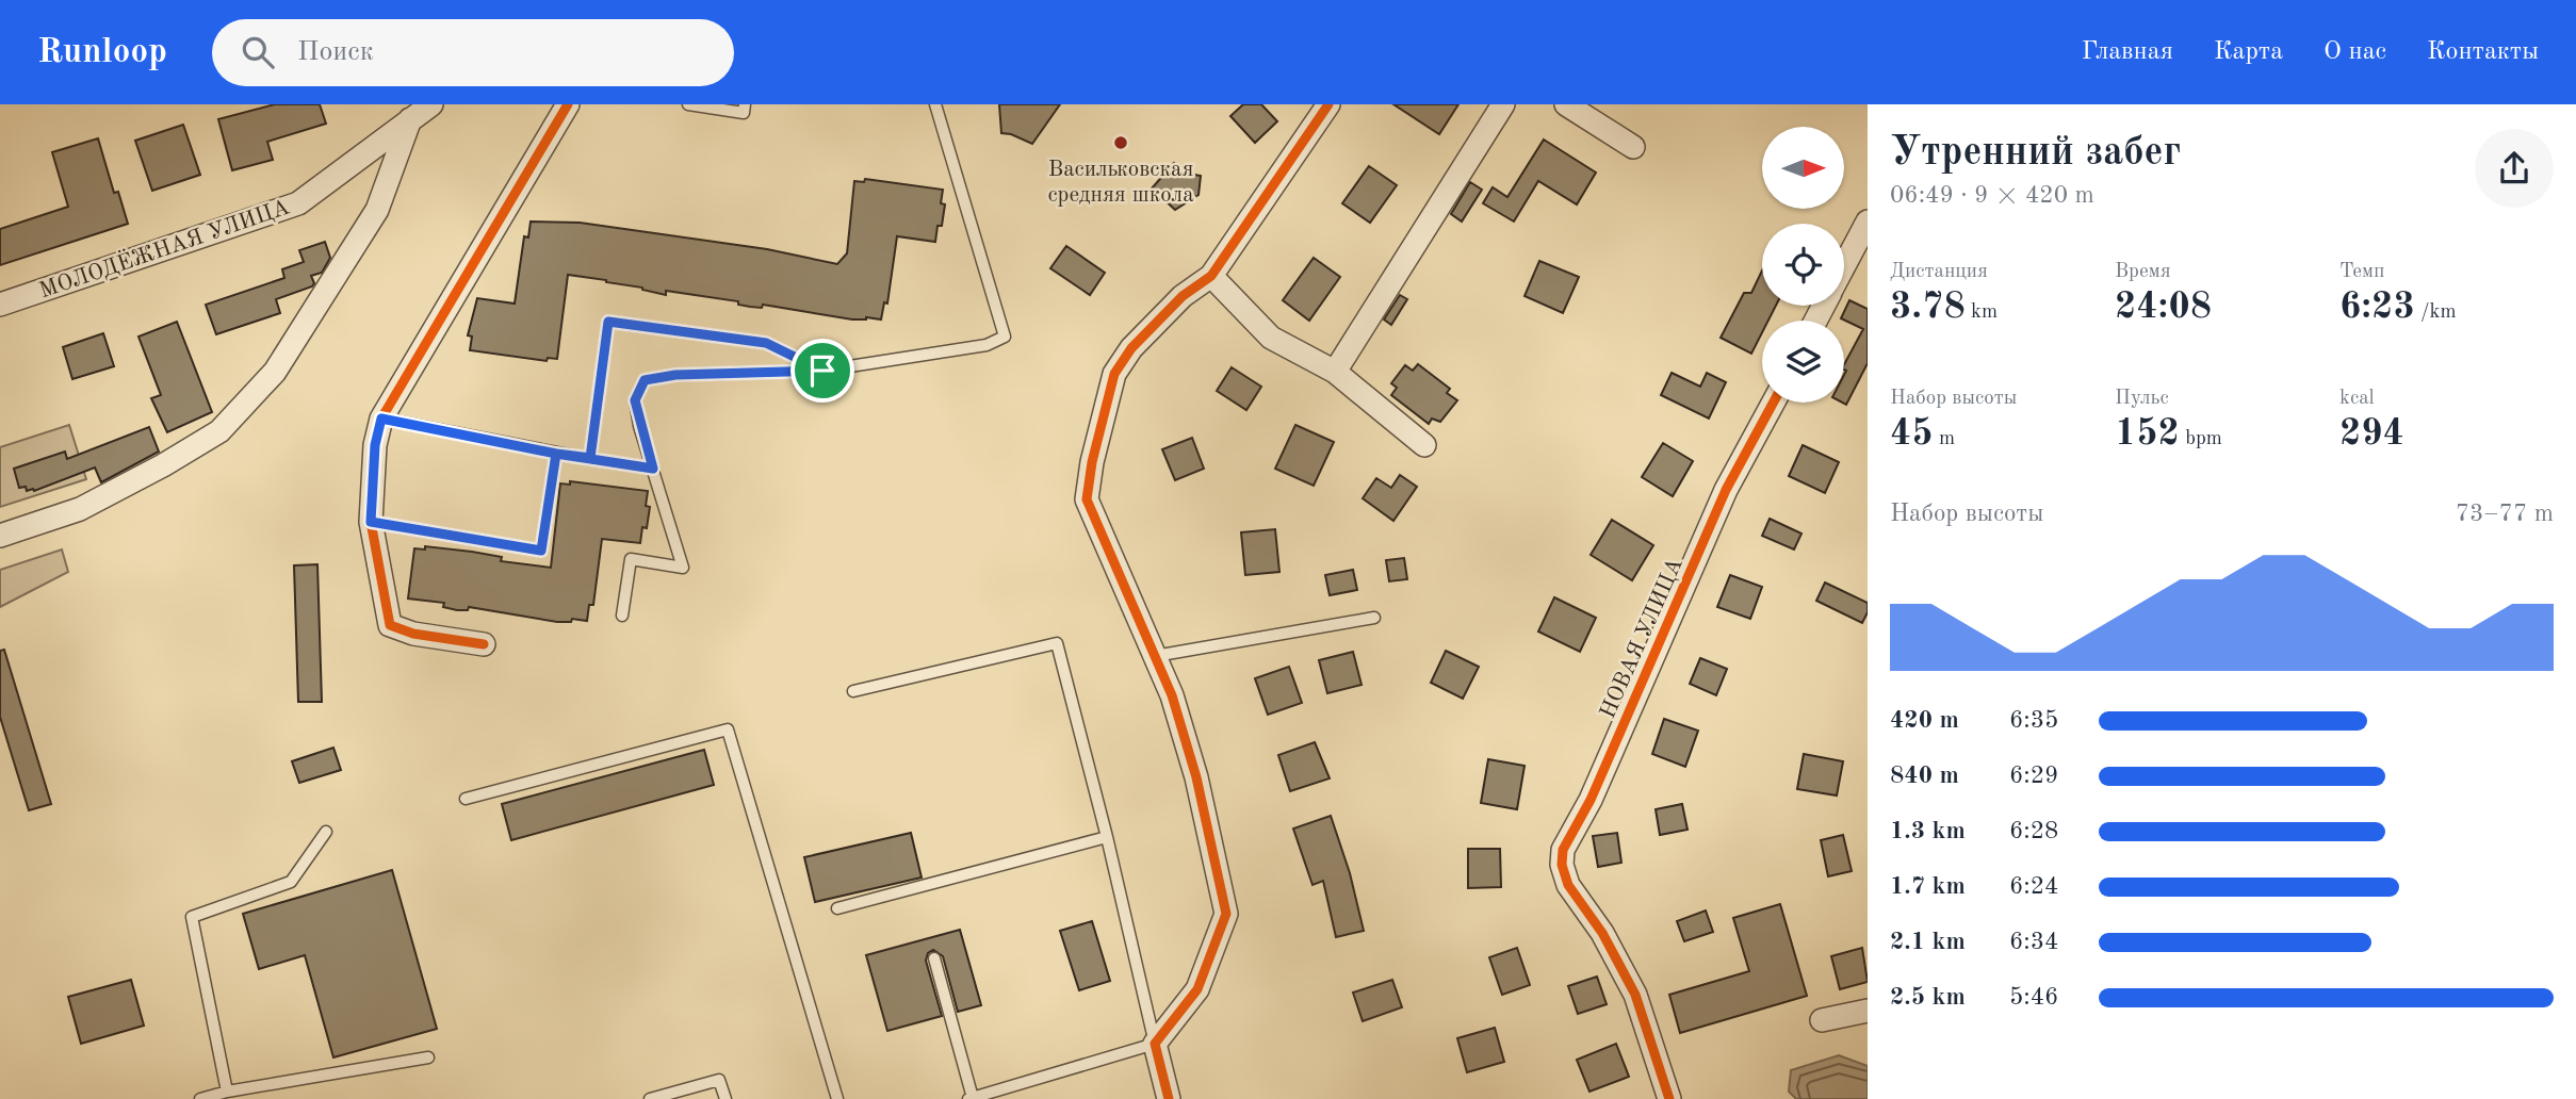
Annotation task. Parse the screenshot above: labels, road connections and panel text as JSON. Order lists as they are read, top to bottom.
{
  "streets": {
    "street": ["МОЛОДЁЖНАЯ УЛИЦА", "НОВАЯ УЛИЦА"]
  },
  "places": ["Васильковская средняя школа"],
  "north": "right",
  "page": {
    "header": "Runloop",
    "search": "Поиск",
    "nav": [
      "Главная",
      "Карта",
      "О нас",
      "Контакты"
    ],
    "heading": ["Утренний забег", "06:49 · 9 × 420 m"],
    "stats": [
      ["Дистанция", "3.78 km"],
      ["Время", "24:08"],
      ["Темп", "6:23 /km"],
      ["Набор высоты", "45 m"],
      ["Пульс", "152 bpm"],
      ["kcal", "294"]
    ],
    "chart": ["Набор высоты", "73–77 m"],
    "list": [
      {
        "name": "420 m",
        "note": "6:35"
      },
      {
        "name": "840 m",
        "note": "6:29"
      },
      {
        "name": "1.3 km",
        "note": "6:28"
      },
      {
        "name": "1.7 km",
        "note": "6:24"
      },
      {
        "name": "2.1 km",
        "note": "6:34"
      },
      {
        "name": "2.5 km",
        "note": "5:46"
      }
    ]
  }
}
